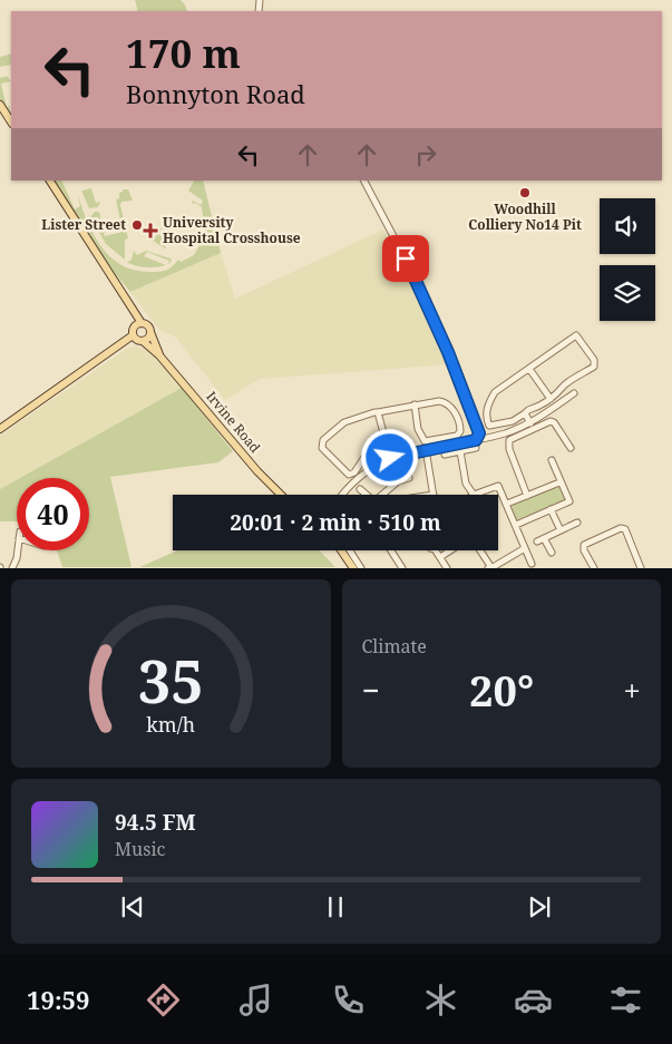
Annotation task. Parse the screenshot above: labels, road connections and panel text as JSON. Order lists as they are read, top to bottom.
{
  "streets": {
    "main road": ["Irvine Road"]
  },
  "places": {
    "other": ["Woodhill Colliery No14 Pit", "Lister Street"],
    "health": ["University Hospital Crosshouse"]
  },
  "page": {
    "turn": ["170 m", "Bonnyton Road"],
    "limit": "40",
    "trip": "20:01 · 2 min · 510 m",
    "tile": "Climate",
    "heat": ["−", "20°", "+"],
    "song": ["94.5 FM", "Music"],
    "tabs": "19:59",
    "gauge": ["35", "km/h"]
  }
}
